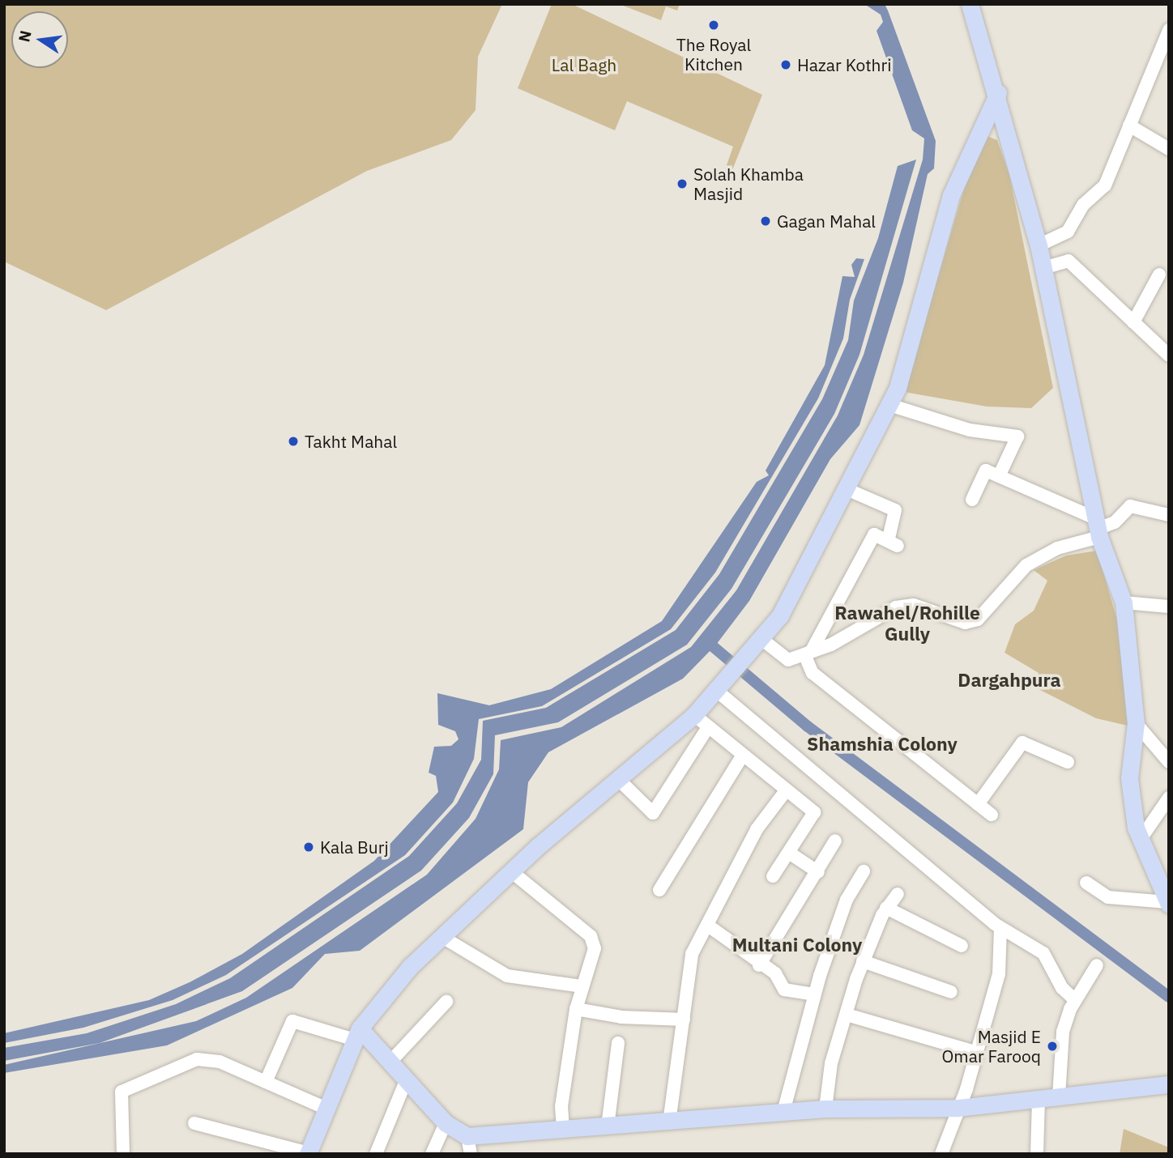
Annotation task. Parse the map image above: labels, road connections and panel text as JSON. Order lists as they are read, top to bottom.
{
  "districts": [
    "Rawahel/Rohille Gully",
    "Dargahpura",
    "Shamshia Colony",
    "Multani Colony"
  ],
  "parks": ["Lal Bagh"],
  "places": [
    "The Royal Kitchen",
    "Hazar Kothri",
    "Solah Khamba Masjid",
    "Gagan Mahal",
    "Takht Mahal",
    "Kala Burj",
    "Masjid E Omar Farooq"
  ],
  "north": "left"
}
